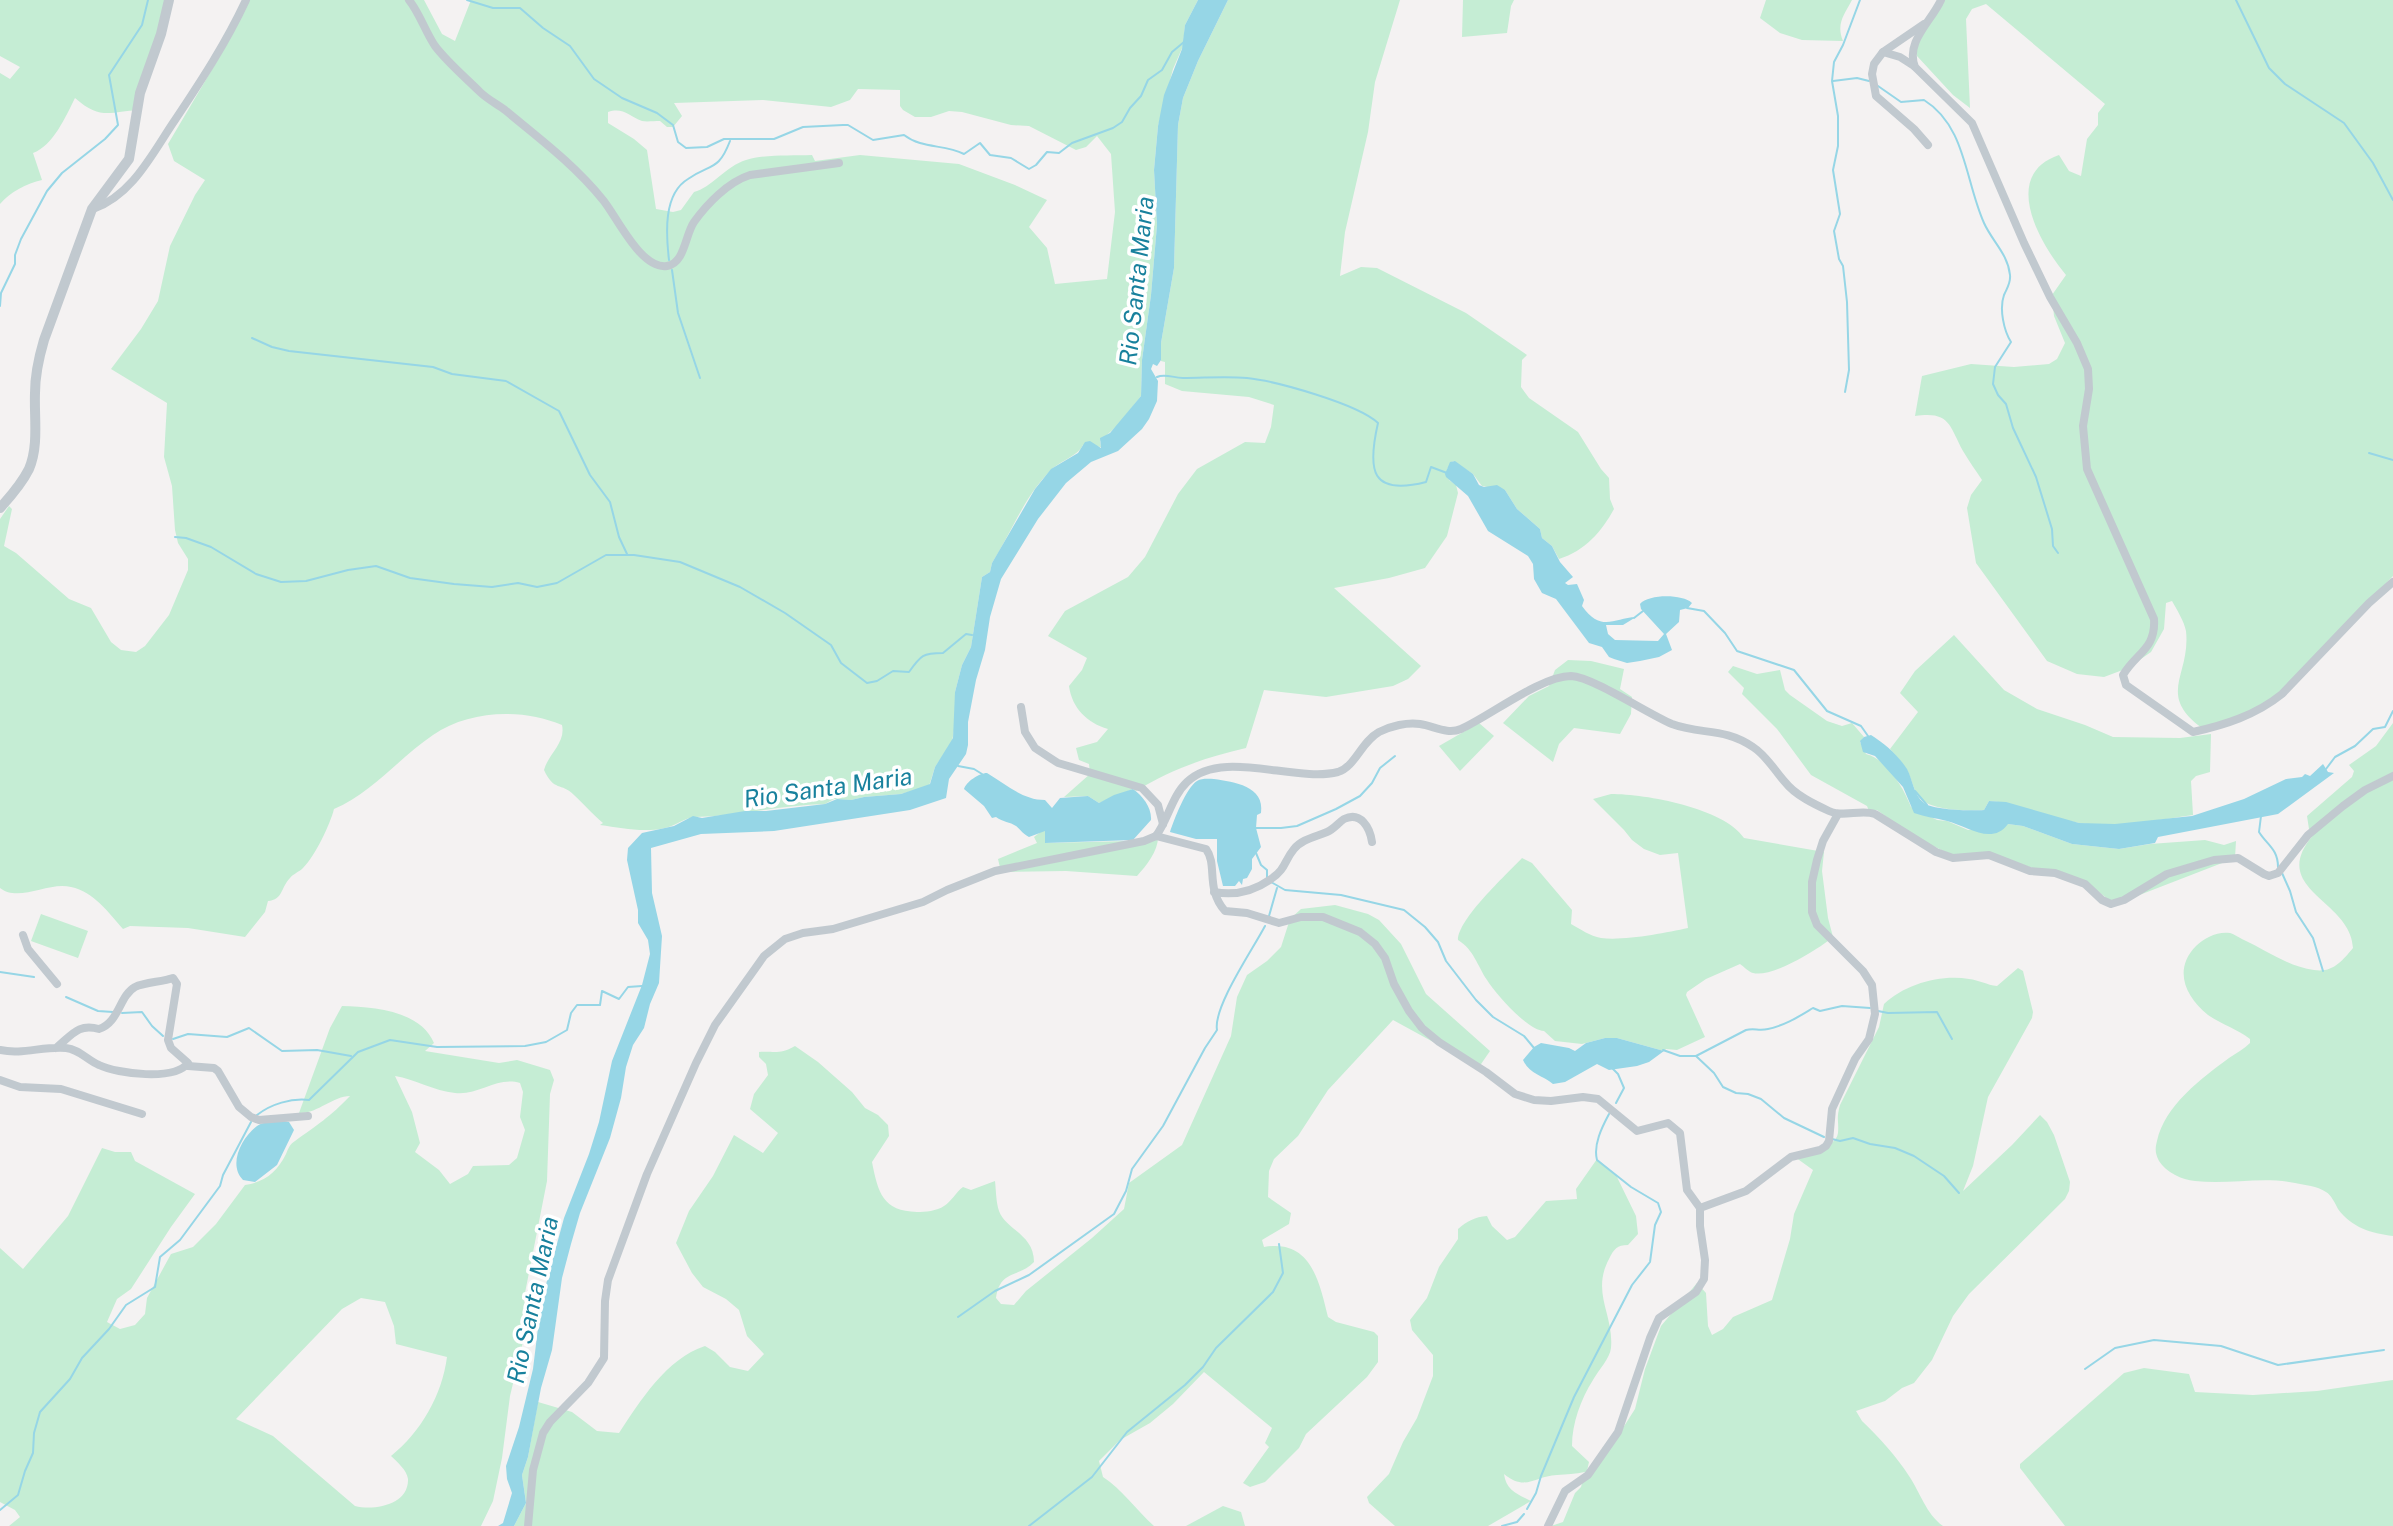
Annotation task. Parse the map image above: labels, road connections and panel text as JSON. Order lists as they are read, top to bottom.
{
  "water": ["Rio Santa Maria"]
}
